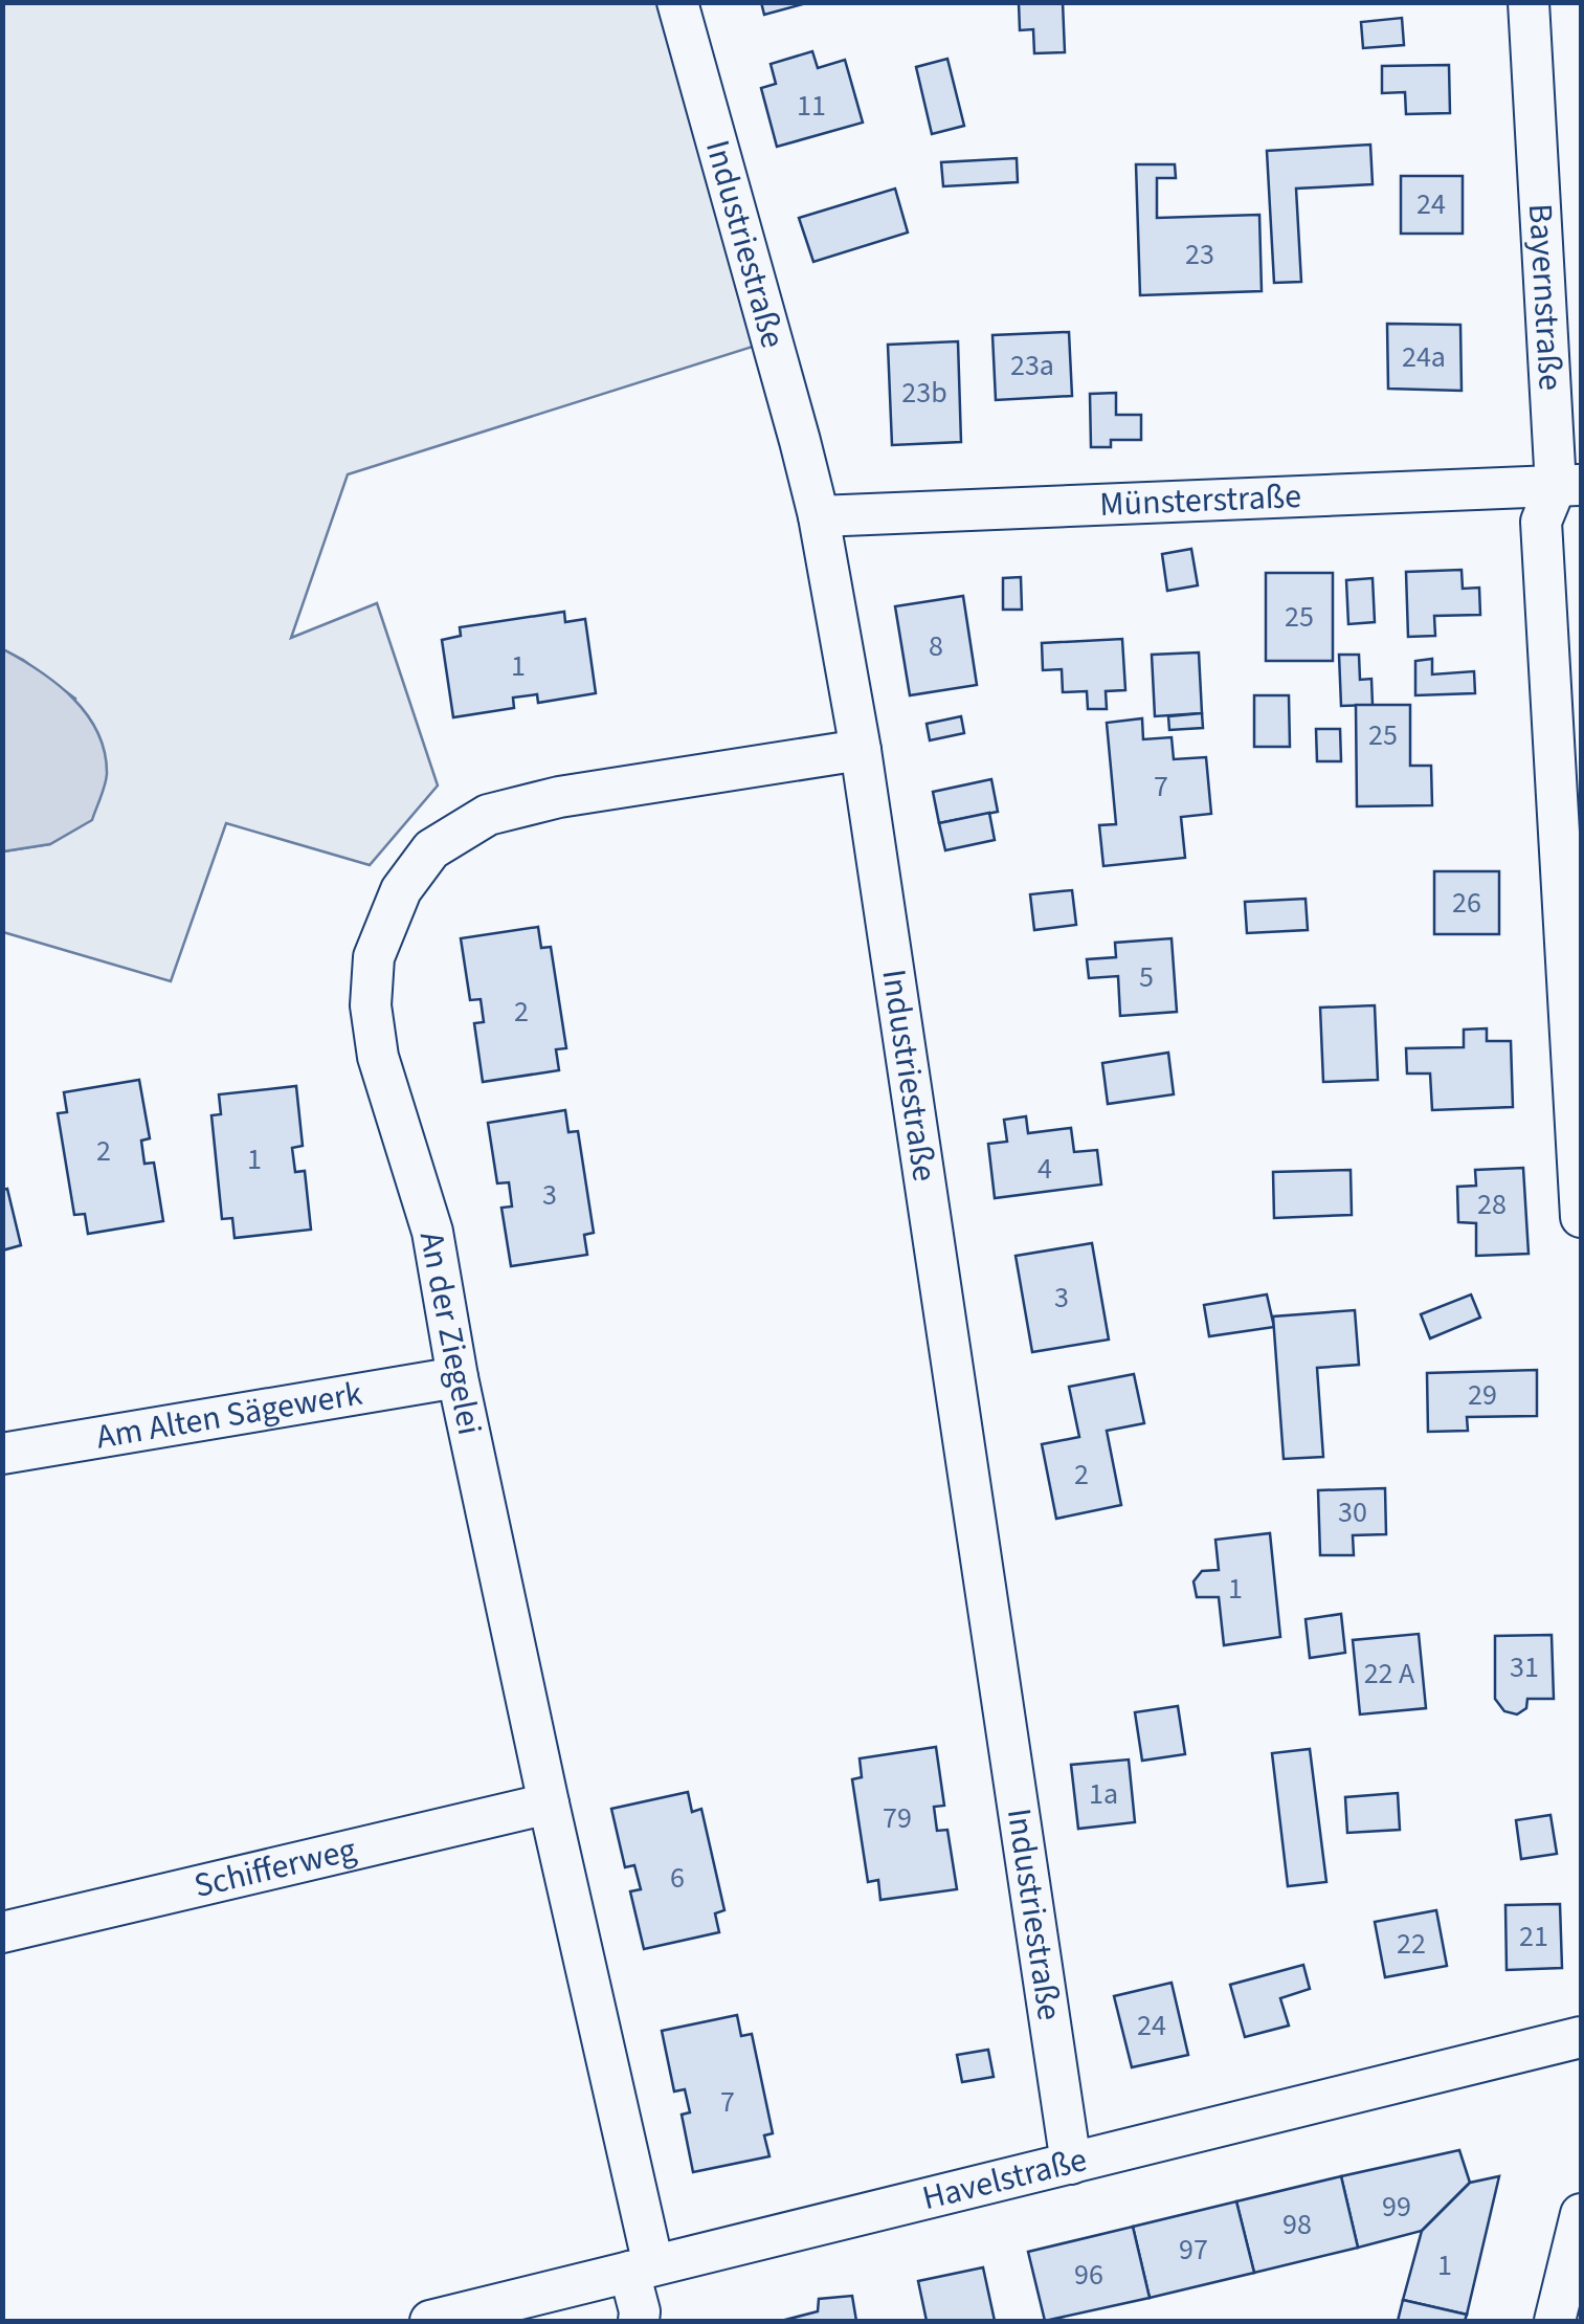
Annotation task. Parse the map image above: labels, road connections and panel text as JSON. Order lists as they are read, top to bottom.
{
  "streets": {
    "street": [
      "Industriestraße",
      "Bayernstraße",
      "Münsterstraße",
      "An der Ziegelei",
      "Am Alten Sägewerk",
      "Schifferweg",
      "Havelstraße"
    ]
  },
  "crossings": [
    ["Industriestraße", "Münsterstraße"],
    ["Industriestraße", "An der Ziegelei"],
    ["Industriestraße", "Havelstraße"],
    ["Bayernstraße", "Münsterstraße"],
    ["An der Ziegelei", "Am Alten Sägewerk"],
    ["An der Ziegelei", "Schifferweg"],
    ["An der Ziegelei", "Havelstraße"]
  ],
  "house_numbers": [
    "11",
    "24",
    "23",
    "24a",
    "23a",
    "23b",
    "25",
    "8",
    "1",
    "25",
    "7",
    "26",
    "5",
    "2",
    "2",
    "1",
    "4",
    "3",
    "28",
    "3",
    "29",
    "2",
    "30",
    "1",
    "31",
    "22 A",
    "1a",
    "79",
    "6",
    "21",
    "22",
    "24",
    "7",
    "99",
    "98",
    "97",
    "1",
    "96"
  ]
}
